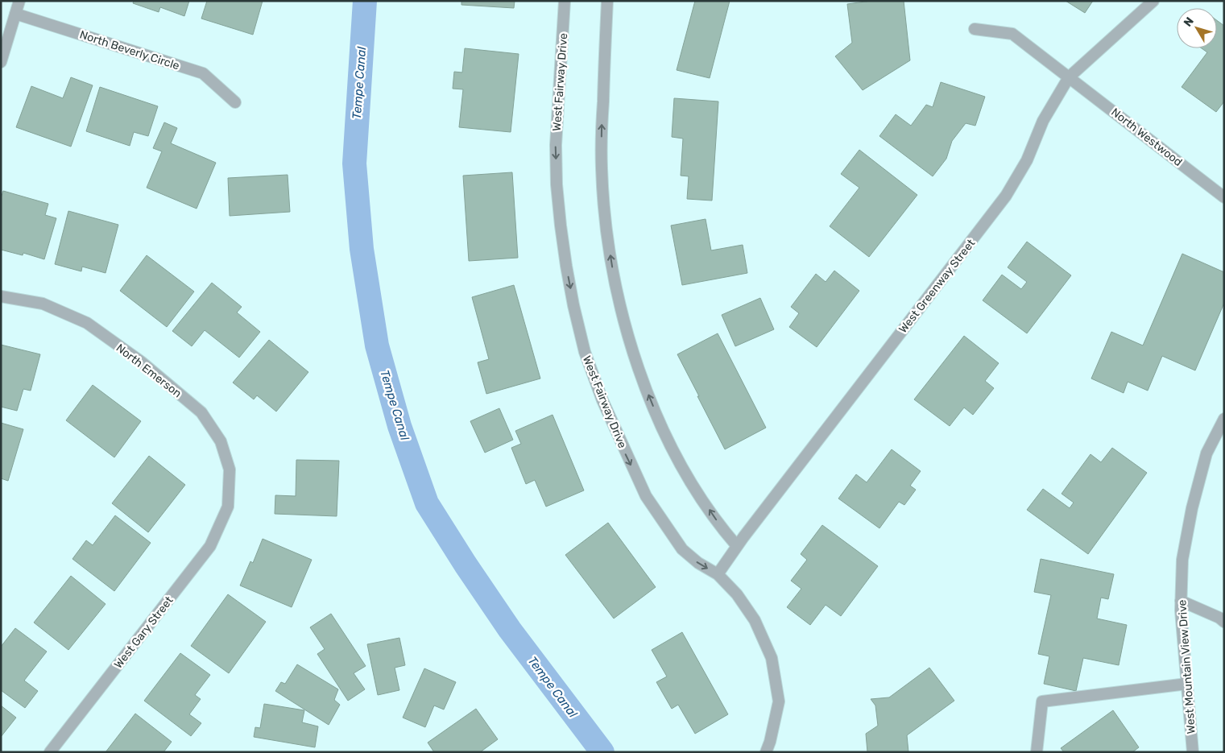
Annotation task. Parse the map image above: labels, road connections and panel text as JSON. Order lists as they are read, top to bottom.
{
  "streets": {
    "street": [
      "North Beverly Circle",
      "West Fairway Drive",
      "North Westwood",
      "West Greenway Street",
      "North Emerson",
      "West Gary Street",
      "West Mountain View Drive"
    ]
  },
  "crossings": [
    ["West Fairway Drive", "West Greenway Street"],
    ["North Westwood", "West Greenway Street"],
    ["North Emerson", "West Gary Street"]
  ],
  "water": ["Tempe Canal"],
  "north": "top left"
}
